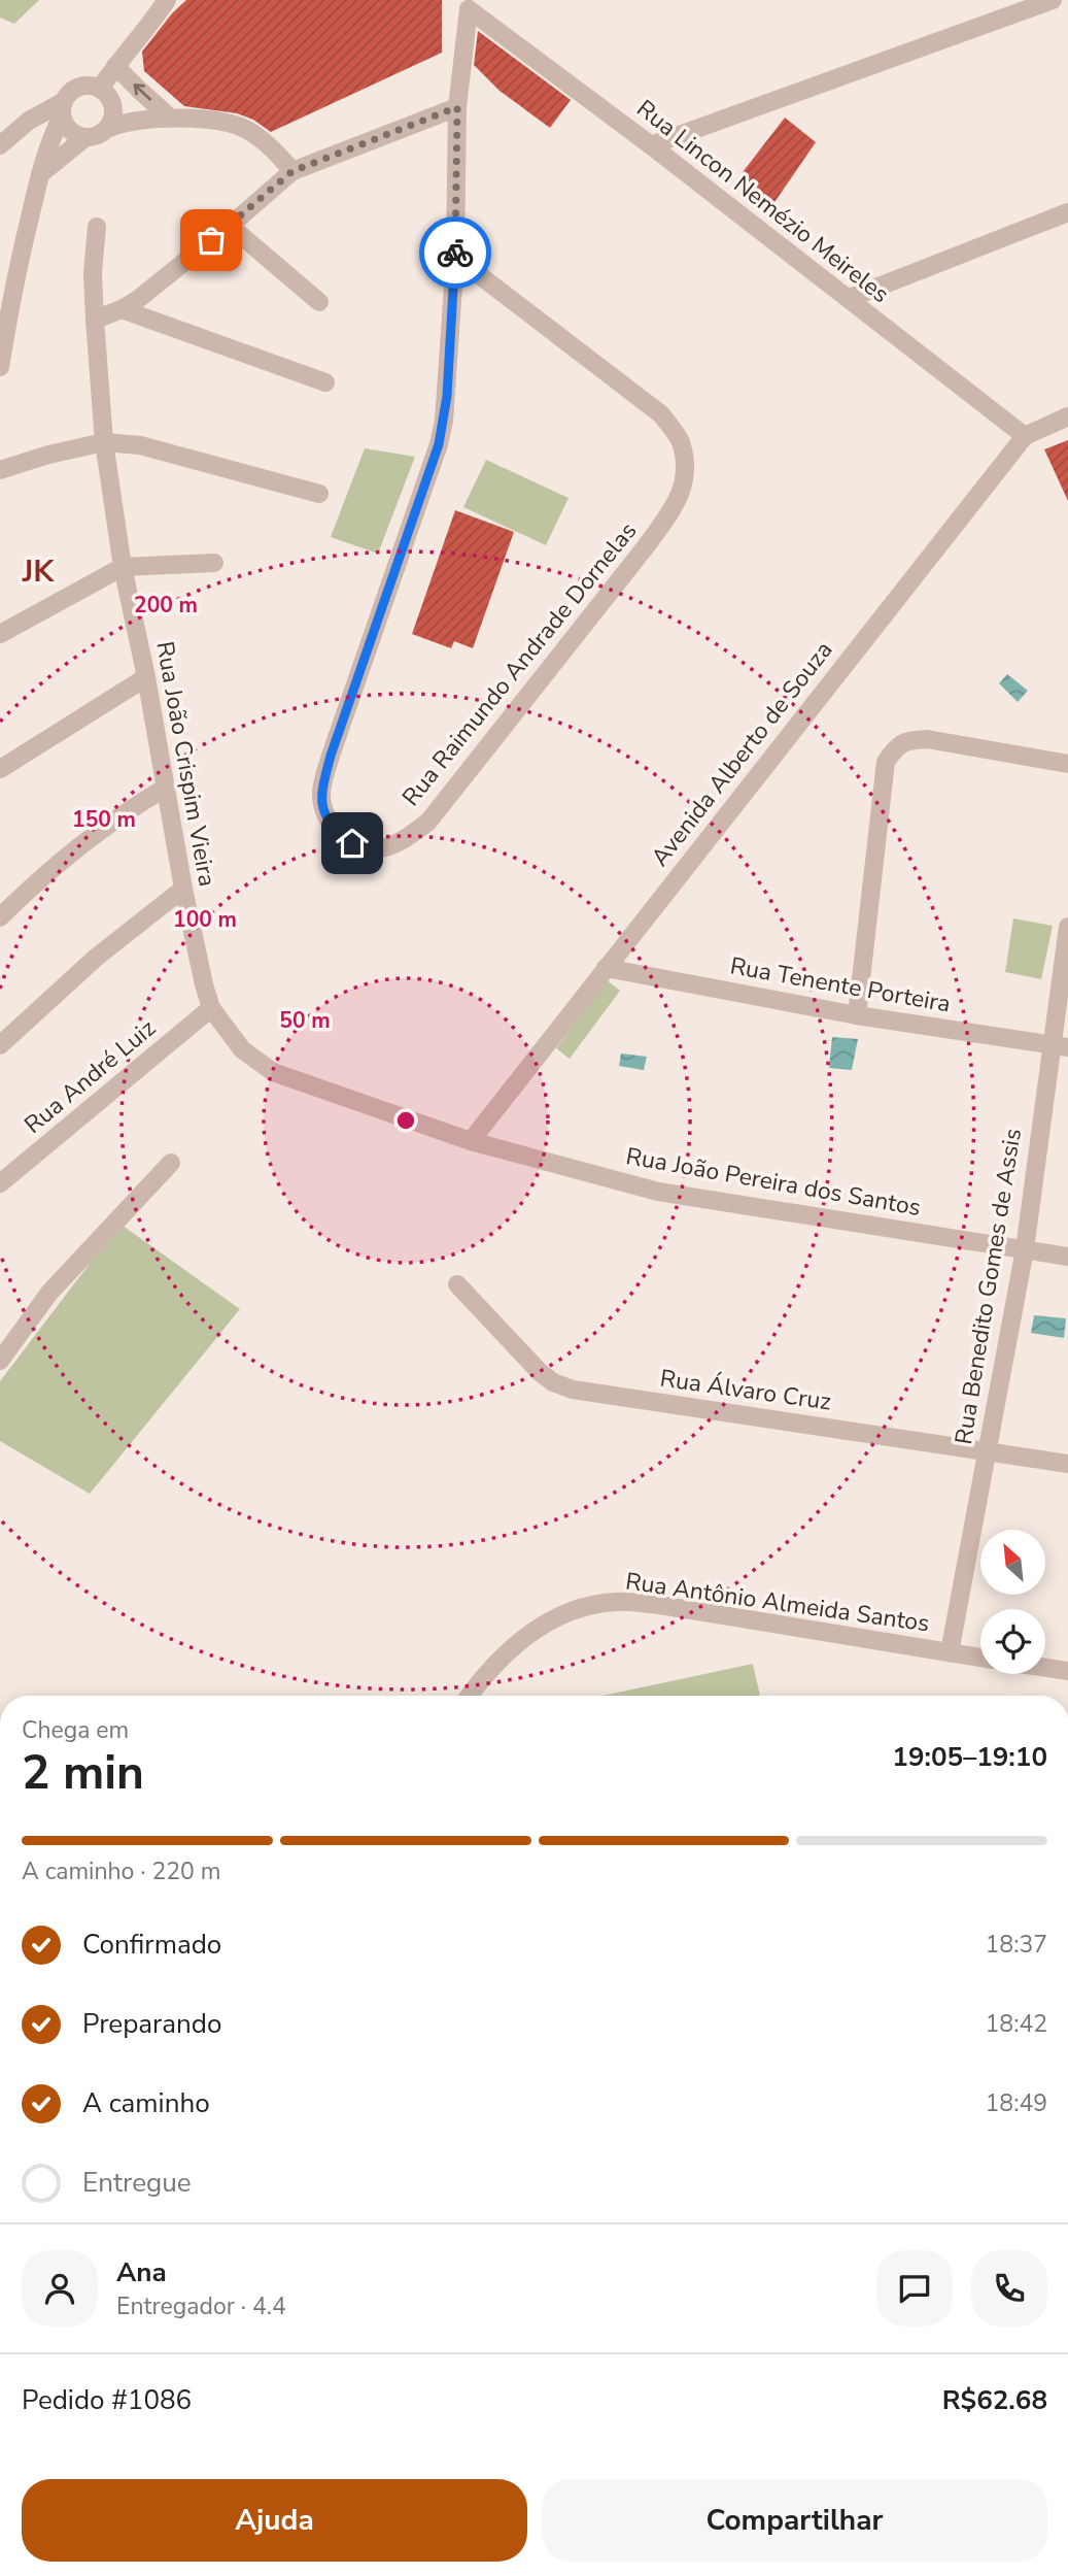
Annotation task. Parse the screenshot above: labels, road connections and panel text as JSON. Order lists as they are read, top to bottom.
{
  "streets": {
    "street": [
      "Rua Lincon Nemézio Meireles",
      "Rua Raimundo Andrade Dornelas",
      "Avenida Alberto de Souza",
      "Rua João Crispim Vieira",
      "Rua Tenente Porteira",
      "Rua André Luiz",
      "Rua João Pereira dos Santos",
      "Rua Benedito Gomes de Assis",
      "Rua Álvaro Cruz",
      "Rua Antônio Almeida Santos"
    ]
  },
  "crossings": [
    ["Rua Lincon Nemézio Meireles", "Rua Raimundo Andrade Dornelas"],
    ["Rua Lincon Nemézio Meireles", "Avenida Alberto de Souza"],
    ["Avenida Alberto de Souza", "Rua Tenente Porteira"],
    ["Avenida Alberto de Souza", "Rua João Pereira dos Santos"],
    ["Rua João Crispim Vieira", "Rua André Luiz"],
    ["Rua João Crispim Vieira", "Rua João Pereira dos Santos"],
    ["Rua Tenente Porteira", "Rua Benedito Gomes de Assis"],
    ["Rua André Luiz", "Rua João Pereira dos Santos"],
    ["Rua João Pereira dos Santos", "Rua Benedito Gomes de Assis"],
    ["Rua Benedito Gomes de Assis", "Rua Álvaro Cruz"],
    ["Rua Benedito Gomes de Assis", "Rua Antônio Almeida Santos"]
  ],
  "districts": ["JK"],
  "north": "top left",
  "page": {
    "heading": ["2 min", "Chega em", "19:05–19:10"],
    "panel": [
      "Ana",
      "Entregador · 4.4",
      "Pedido #1086",
      "R$62.68"
    ],
    "bar": "A caminho · 220 m",
    "list": [
      ["Confirmado", "18:37"],
      ["Preparando", "18:42"],
      ["A caminho", "18:49"],
      "Entregue"
    ],
    "buttons": ["Ajuda", "Compartilhar"]
  },
  "rings": [
    "200 m",
    "150 m",
    "100 m",
    "50 m"
  ]
}
